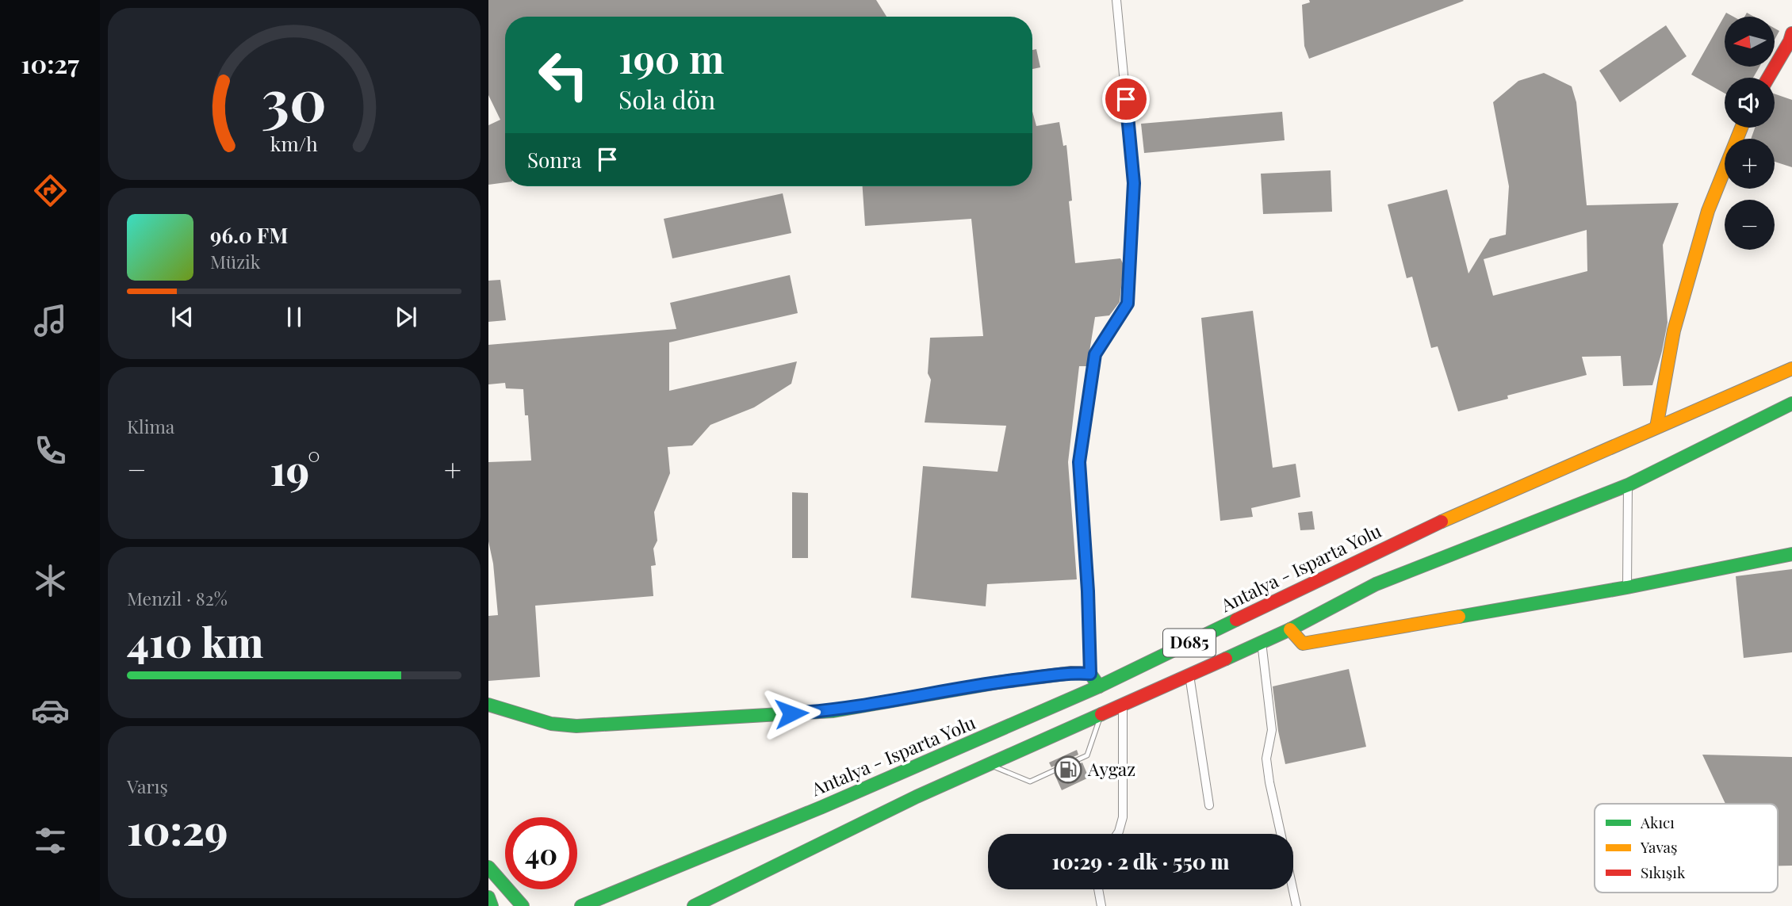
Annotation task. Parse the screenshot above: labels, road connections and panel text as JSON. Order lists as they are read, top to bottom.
{
  "streets": {
    "main road": ["Antalya - Isparta Yolu", "D685"]
  },
  "places": {
    "fuel station": ["Aygaz"]
  },
  "legend": ["Akıcı", "Yavaş", "Sıkışık"],
  "north": "left",
  "page": {
    "tabs": "10:27",
    "map_buttons": ["+", "−"],
    "turn": ["190 m", "Sola dön"],
    "then": "Sonra",
    "song": ["96.0 FM", "Müzik"],
    "tile": [
      "Klima",
      ["Menzil · 82%", "410 km"],
      ["Varış", "10:29"]
    ],
    "heat": ["−", "19°", "+"],
    "limit": "40",
    "trip": "10:29 · 2 dk · 550 m",
    "gauge": ["30", "km/h"]
  }
}
